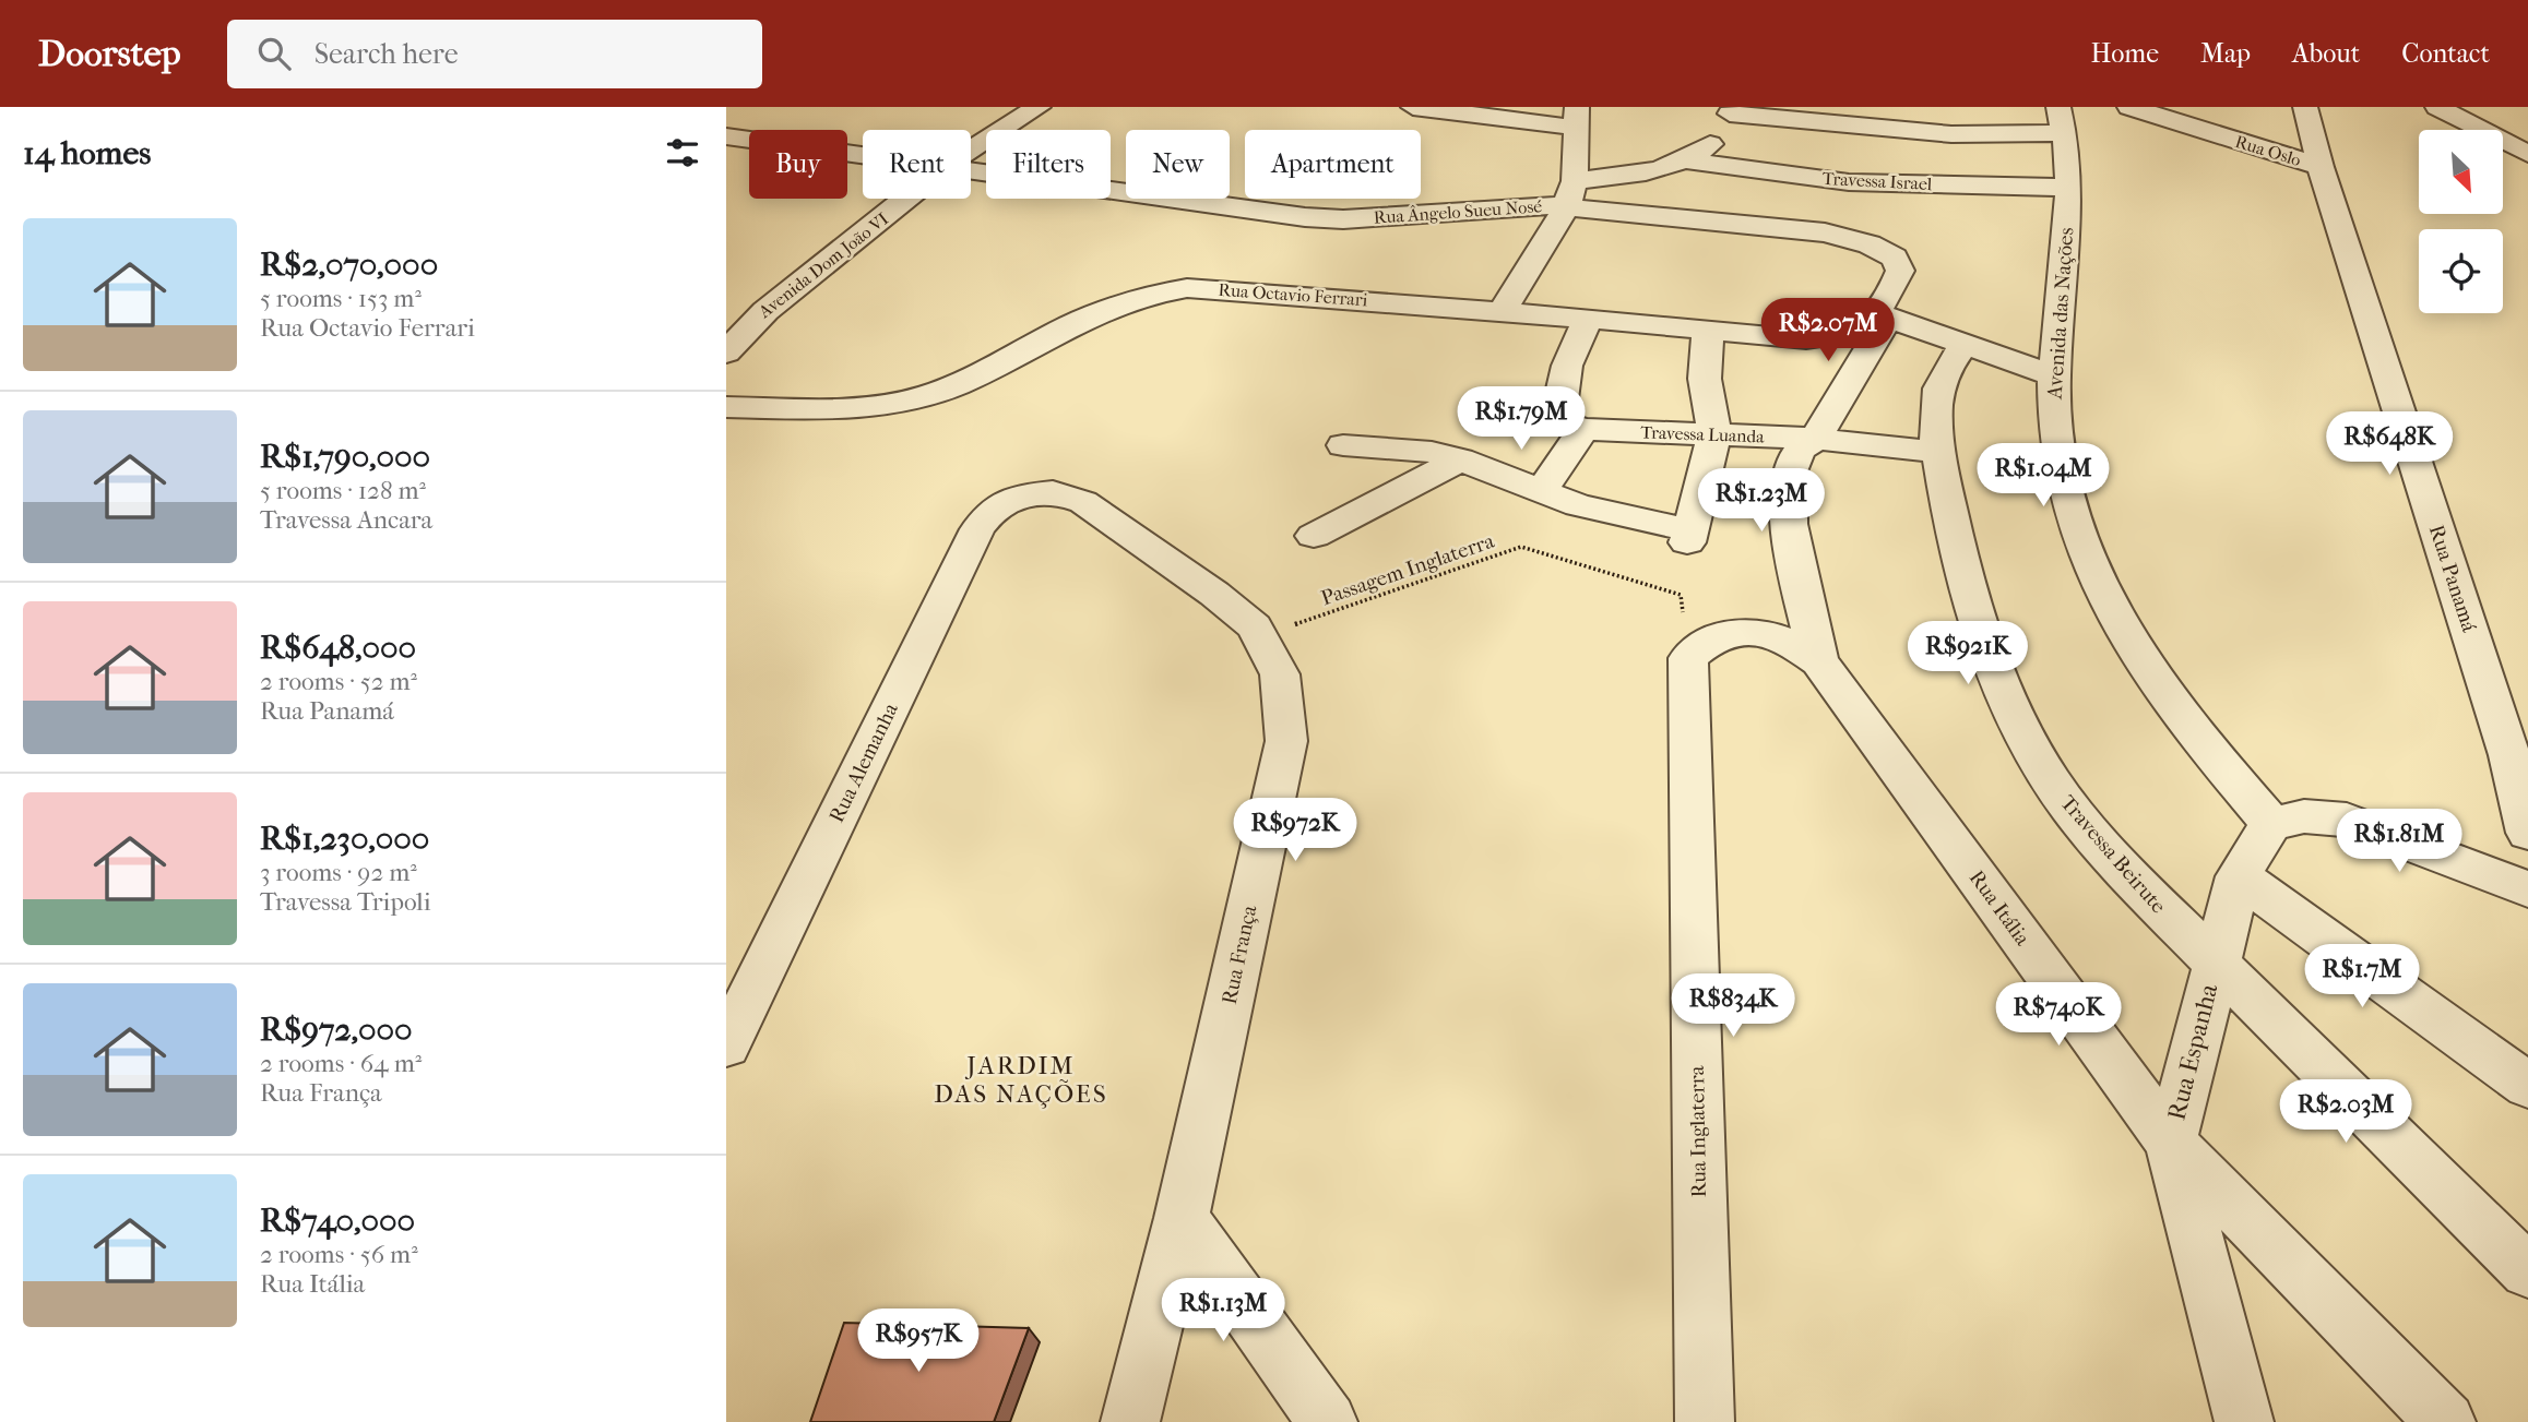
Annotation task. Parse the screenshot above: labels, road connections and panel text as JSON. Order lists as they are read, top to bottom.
{
  "streets": {
    "street": [
      "Rua Oslo",
      "Travessa Israel",
      "Rua Ângelo Sueu Nosé",
      "Avenida Dom João VI",
      "Rua Octavio Ferrari",
      "Avenida das Nações",
      "Travessa Luanda",
      "Rua Panamá",
      "Rua Alemanha",
      "Travessa Beirute",
      "Rua Itália",
      "Rua França",
      "Rua Espanha",
      "Rua Inglaterra"
    ],
    "path": ["Passagem Inglaterra"]
  },
  "crossings": [
    ["Rua Oslo", "Rua Panamá"],
    ["Travessa Israel", "Avenida das Nações"],
    ["Rua Ângelo Sueu Nosé", "Rua Octavio Ferrari"],
    ["Avenida das Nações", "Rua Espanha"],
    ["Travessa Luanda", "Travessa Beirute"],
    ["Passagem Inglaterra", "Rua Itália"],
    ["Passagem Inglaterra", "Rua França"],
    ["Passagem Inglaterra", "Rua Inglaterra"],
    ["Rua Alemanha", "Rua França"],
    ["Travessa Beirute", "Rua Espanha"],
    ["Rua Itália", "Rua Espanha"],
    ["Rua Itália", "Rua Inglaterra"]
  ],
  "districts": ["JARDIM DAS NAÇÕES"],
  "north": "bottom right",
  "page": {
    "header": "Doorstep",
    "search": "Search here",
    "nav": [
      "Home",
      "Map",
      "About",
      "Contact"
    ],
    "heading": "14 homes",
    "chip": [
      "Buy",
      "Rent",
      "Filters",
      "New",
      "Apartment"
    ],
    "list": [
      {
        "name": "R$2,070,000",
        "note": "5 rooms · 153 m² · Rua Octavio Ferrari"
      },
      {
        "name": "R$1,790,000",
        "note": "5 rooms · 128 m² · Travessa Ancara"
      },
      {
        "name": "R$648,000",
        "note": "2 rooms · 52 m² · Rua Panamá"
      },
      {
        "name": "R$1,230,000",
        "note": "3 rooms · 92 m² · Travessa Tripoli"
      },
      {
        "name": "R$972,000",
        "note": "2 rooms · 64 m² · Rua França"
      },
      {
        "name": "R$740,000",
        "note": "2 rooms · 56 m² · Rua Itália"
      }
    ],
    "price": [
      "R$2.07M",
      "R$1.79M",
      "R$648K",
      "R$1.04M",
      "R$1.23M",
      "R$921K",
      "R$972K",
      "R$1.81M",
      "R$1.7M",
      "R$834K",
      "R$740K",
      "R$2.03M",
      "R$1.13M",
      "R$957K"
    ]
  }
}
